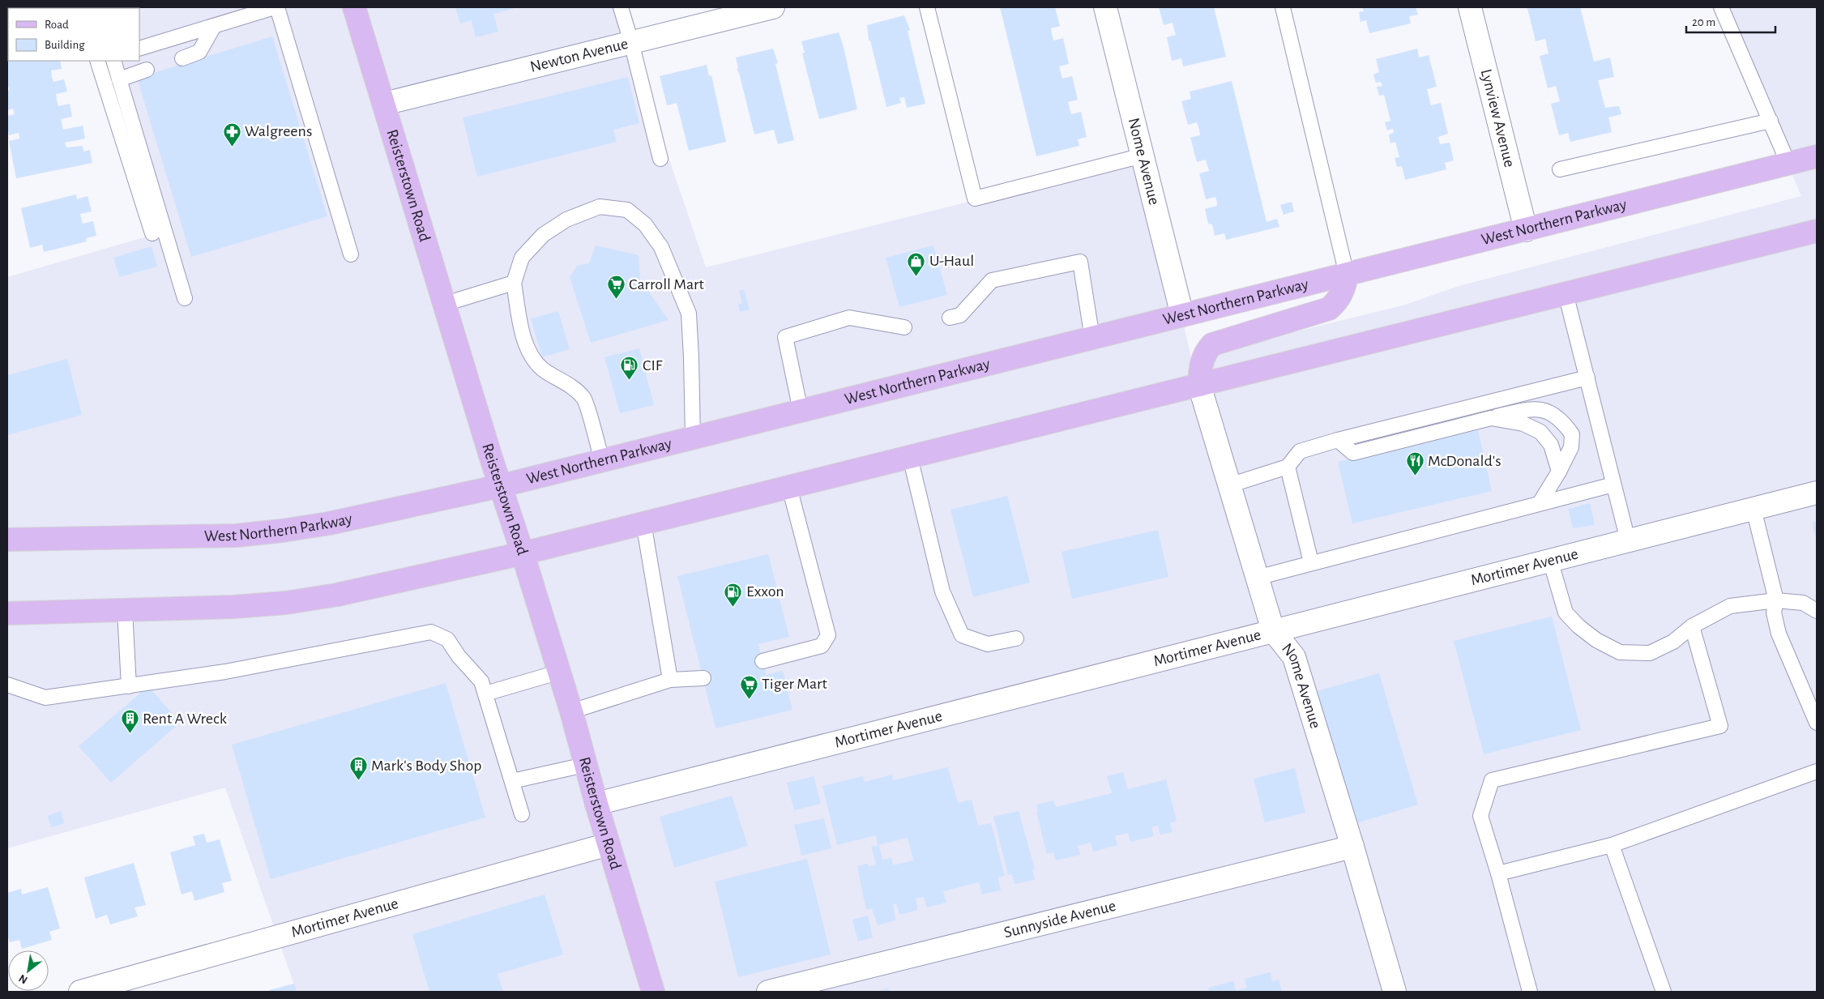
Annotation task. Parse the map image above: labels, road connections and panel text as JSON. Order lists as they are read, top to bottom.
{
  "streets": {
    "main road": ["Reisterstown Road", "West Northern Parkway"],
    "street": [
      "Newton Avenue",
      "Lynview Avenue",
      "Nome Avenue",
      "Mortimer Avenue",
      "Sunnyside Avenue"
    ]
  },
  "crossings": [
    ["Newton Avenue", "Reisterstown Road"],
    ["Lynview Avenue", "West Northern Parkway"],
    ["Nome Avenue", "West Northern Parkway"],
    ["Nome Avenue", "Mortimer Avenue"],
    ["Nome Avenue", "Sunnyside Avenue"],
    ["Reisterstown Road", "West Northern Parkway"],
    ["Reisterstown Road", "Mortimer Avenue"]
  ],
  "places": {
    "pharmacy": ["Walgreens"],
    "shop": ["U-Haul"],
    "supermarket": ["Carroll Mart", "Tiger Mart"],
    "fuel station": ["CIF", "Exxon"],
    "restaurant": ["McDonald's"],
    "building": ["Rent A Wreck", "Mark's Body Shop"]
  },
  "legend": ["Road", "Building"],
  "scale_bar": "20 m",
  "north": "bottom left"
}
